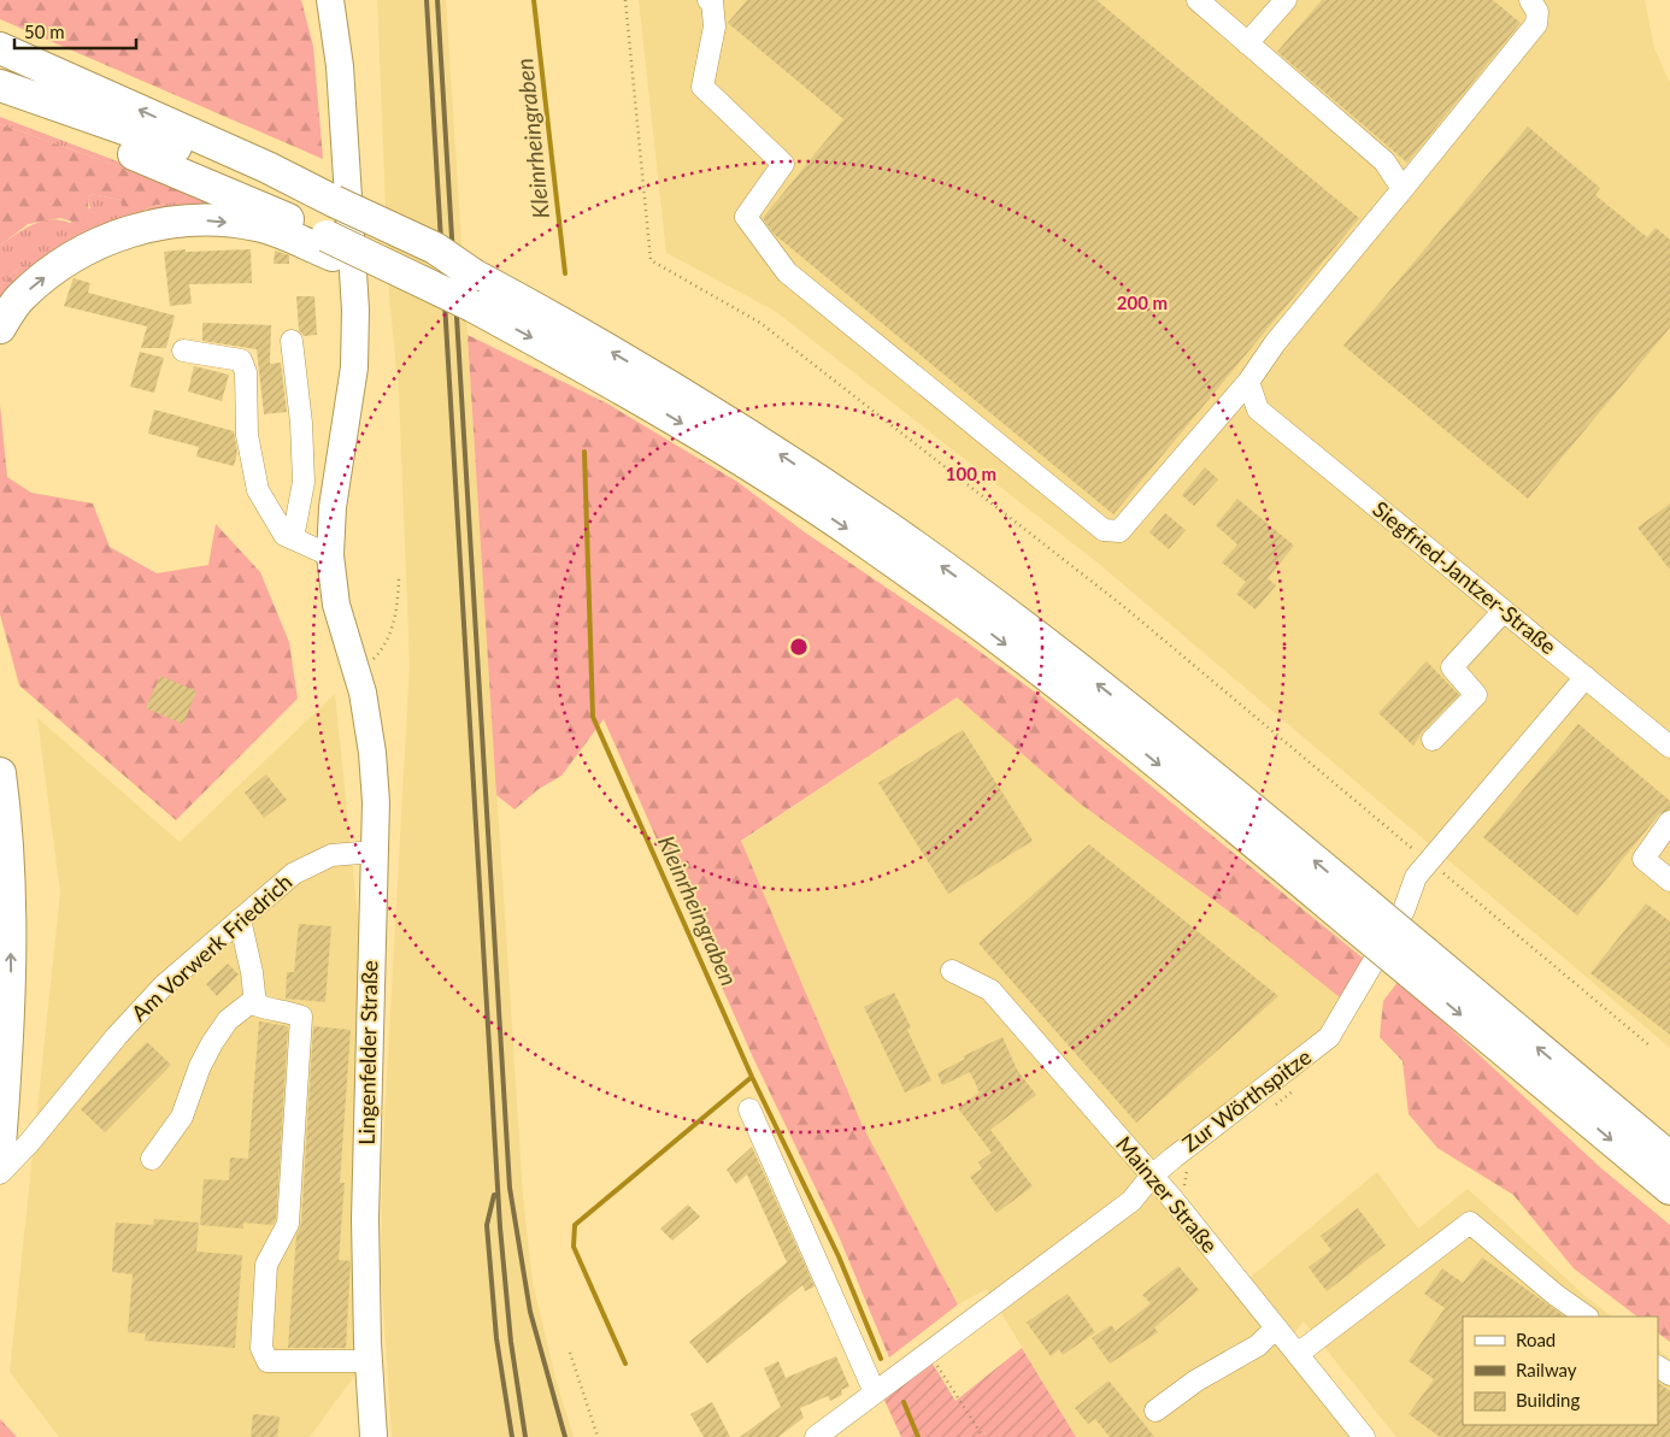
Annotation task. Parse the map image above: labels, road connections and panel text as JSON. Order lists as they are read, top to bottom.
{
  "streets": {
    "main road": ["Lingenfelder Straße"],
    "street": [
      "Siegfried-Jantzer-Straße",
      "Am Vorwerk Friedrich",
      "Zur Wörthspitze",
      "Mainzer Straße"
    ]
  },
  "crossings": [
    ["Siegfried-Jantzer-Straße", "Zur Wörthspitze"],
    ["Am Vorwerk Friedrich", "Lingenfelder Straße"],
    ["Zur Wörthspitze", "Mainzer Straße"]
  ],
  "water": ["Kleinrheingraben"],
  "legend": ["Road", "Railway", "Building"],
  "scale_bar": "50 m",
  "rings": ["200 m", "100 m"]
}
